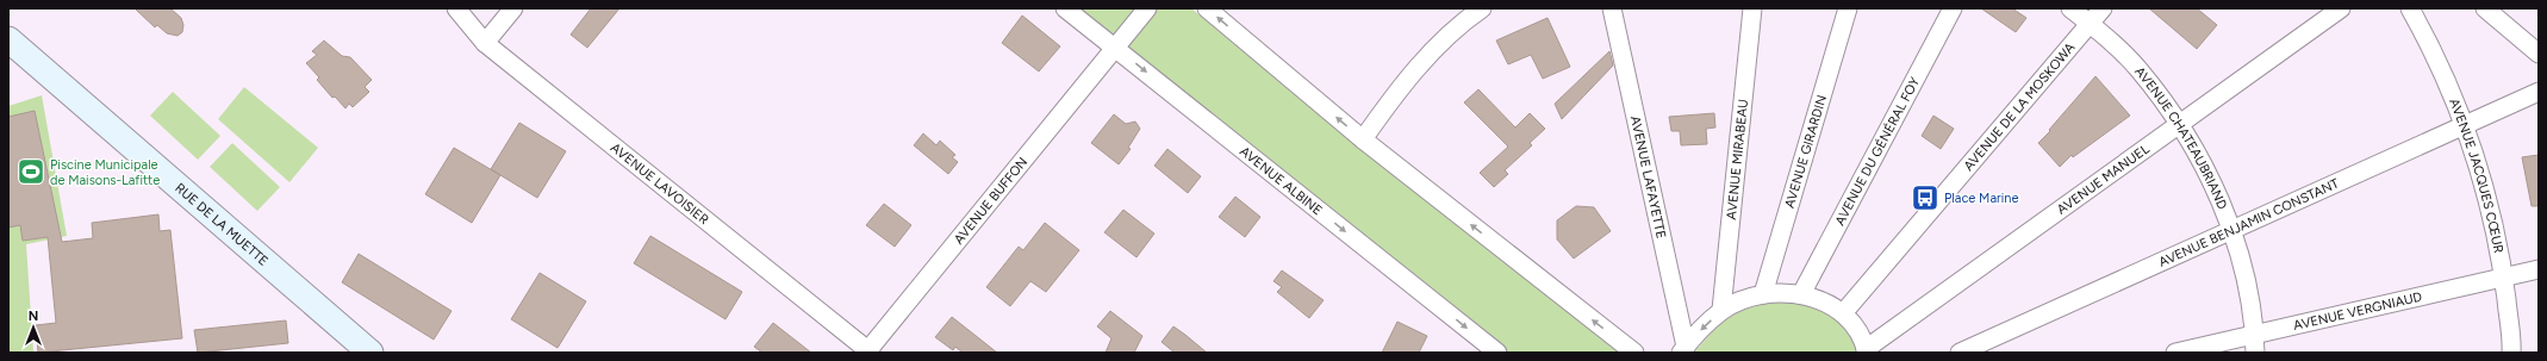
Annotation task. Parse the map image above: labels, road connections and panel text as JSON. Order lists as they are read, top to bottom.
{
  "streets": {
    "street": [
      "AVENUE DE LA MOSKOWA",
      "AVENUE CHATEAUBRIAND",
      "AVENUE GIRARDIN",
      "AVENUE DU GÉNÉRAL FOY",
      "AVENUE MIRABEAU",
      "AVENUE JACQUES CŒUR",
      "AVENUE LAFAYETTE",
      "AVENUE MANUEL",
      "AVENUE ALBINE",
      "AVENUE LAVOISIER",
      "AVENUE BUFFON",
      "AVENUE BENJAMIN CONSTANT",
      "RUE DE LA MUETTE",
      "AVENUE VERGNIAUD"
    ]
  },
  "crossings": [
    ["AVENUE DE LA MOSKOWA", "AVENUE CHATEAUBRIAND"],
    ["AVENUE CHATEAUBRIAND", "AVENUE MANUEL"],
    ["AVENUE CHATEAUBRIAND", "AVENUE BENJAMIN CONSTANT"],
    ["AVENUE CHATEAUBRIAND", "AVENUE VERGNIAUD"],
    ["AVENUE JACQUES CŒUR", "AVENUE BENJAMIN CONSTANT"],
    ["AVENUE JACQUES CŒUR", "AVENUE VERGNIAUD"],
    ["AVENUE ALBINE", "AVENUE BUFFON"],
    ["AVENUE LAVOISIER", "AVENUE BUFFON"]
  ],
  "places": {
    "sports": ["Piscine Municipale de Maisons-Lafitte"],
    "bus stop": ["Place Marine"]
  },
  "north": "top"
}
